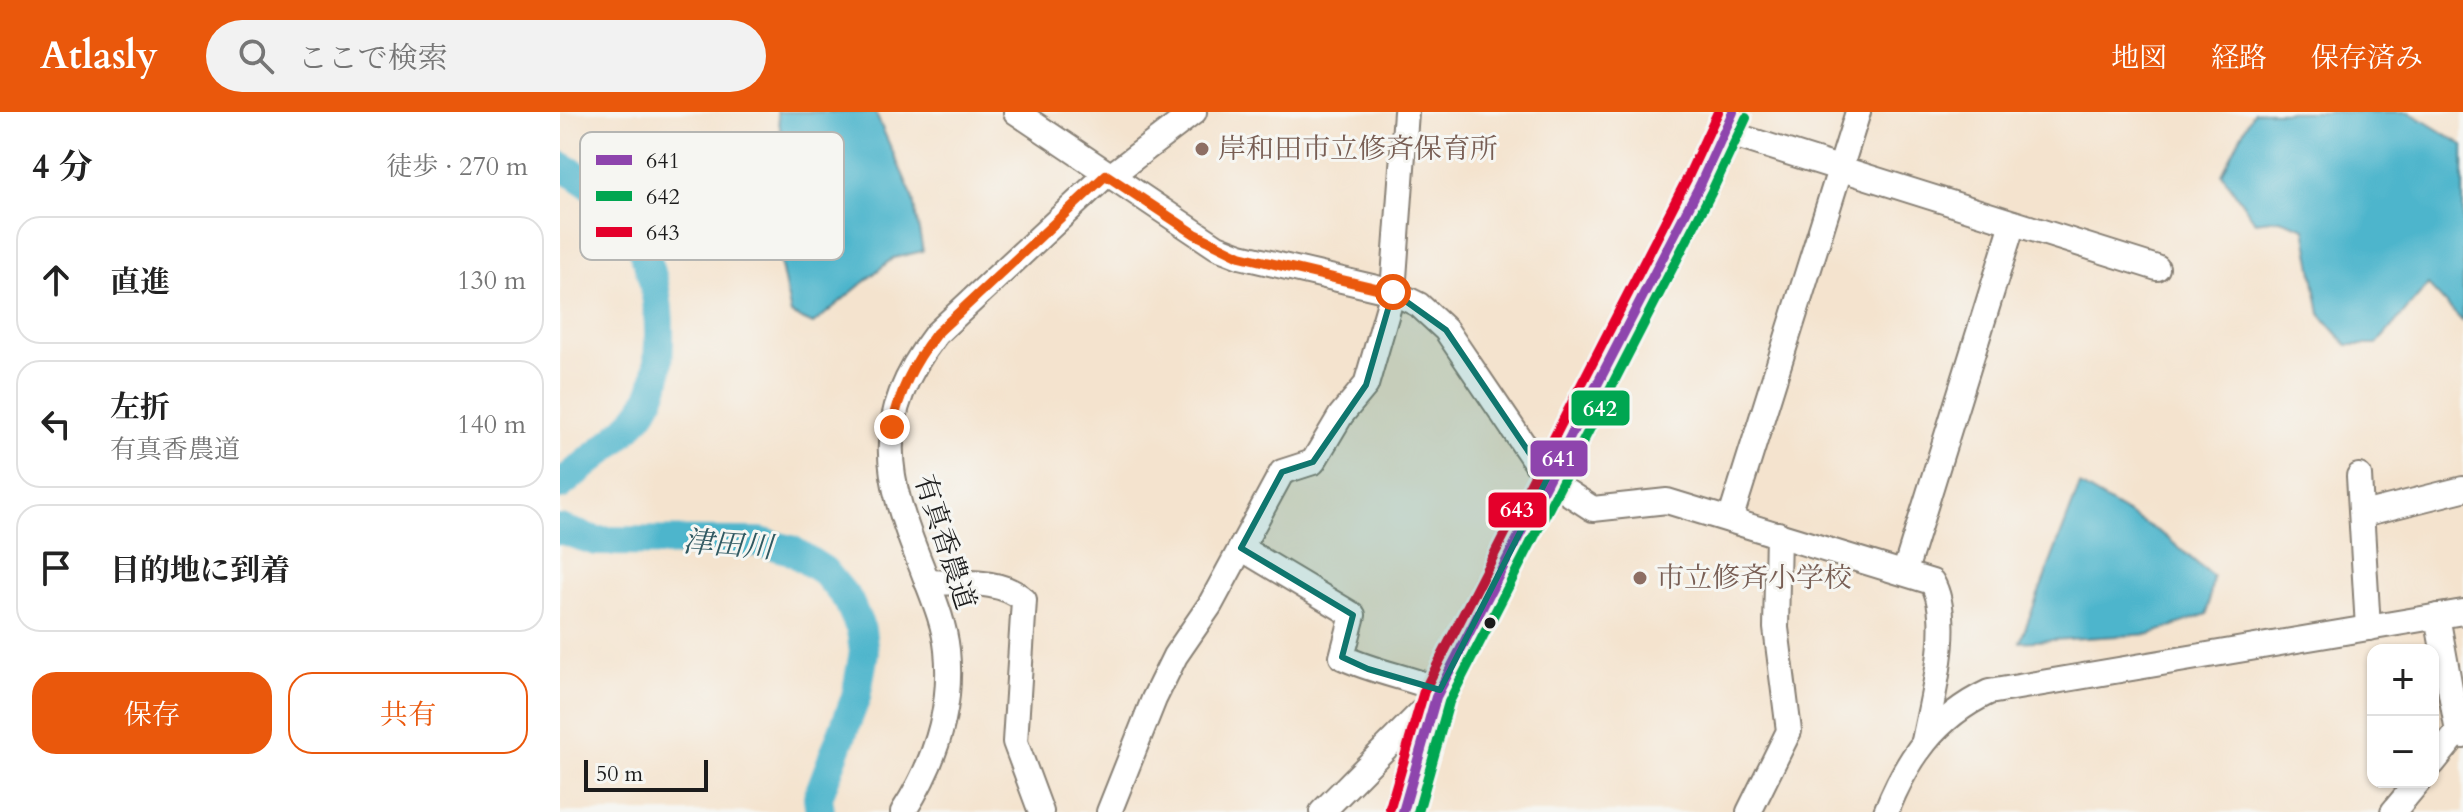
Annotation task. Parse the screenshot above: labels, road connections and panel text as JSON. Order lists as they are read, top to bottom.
{
  "streets": {
    "street": ["有真香農道"]
  },
  "water": ["津田川"],
  "places": ["岸和田市立修斉保育所", "市立修斉小学校"],
  "lines": ["transit line 641", "transit line 643", "transit line 642"],
  "legend": ["641", "642", "643"],
  "scale_bar": "50 m",
  "page": {
    "header": "Atlasly",
    "search": "ここで検索",
    "nav": ["地図", "経路", "保存済み"],
    "heading": ["4 分", "徒歩 · 270 m"],
    "list": [
      ["直進", "130 m"],
      ["左折", "有真香農道", "140 m"],
      "目的地に到着"
    ],
    "map_buttons": ["+", "−"],
    "buttons": ["保存", "共有"],
    "scale": "50 m"
  }
}
